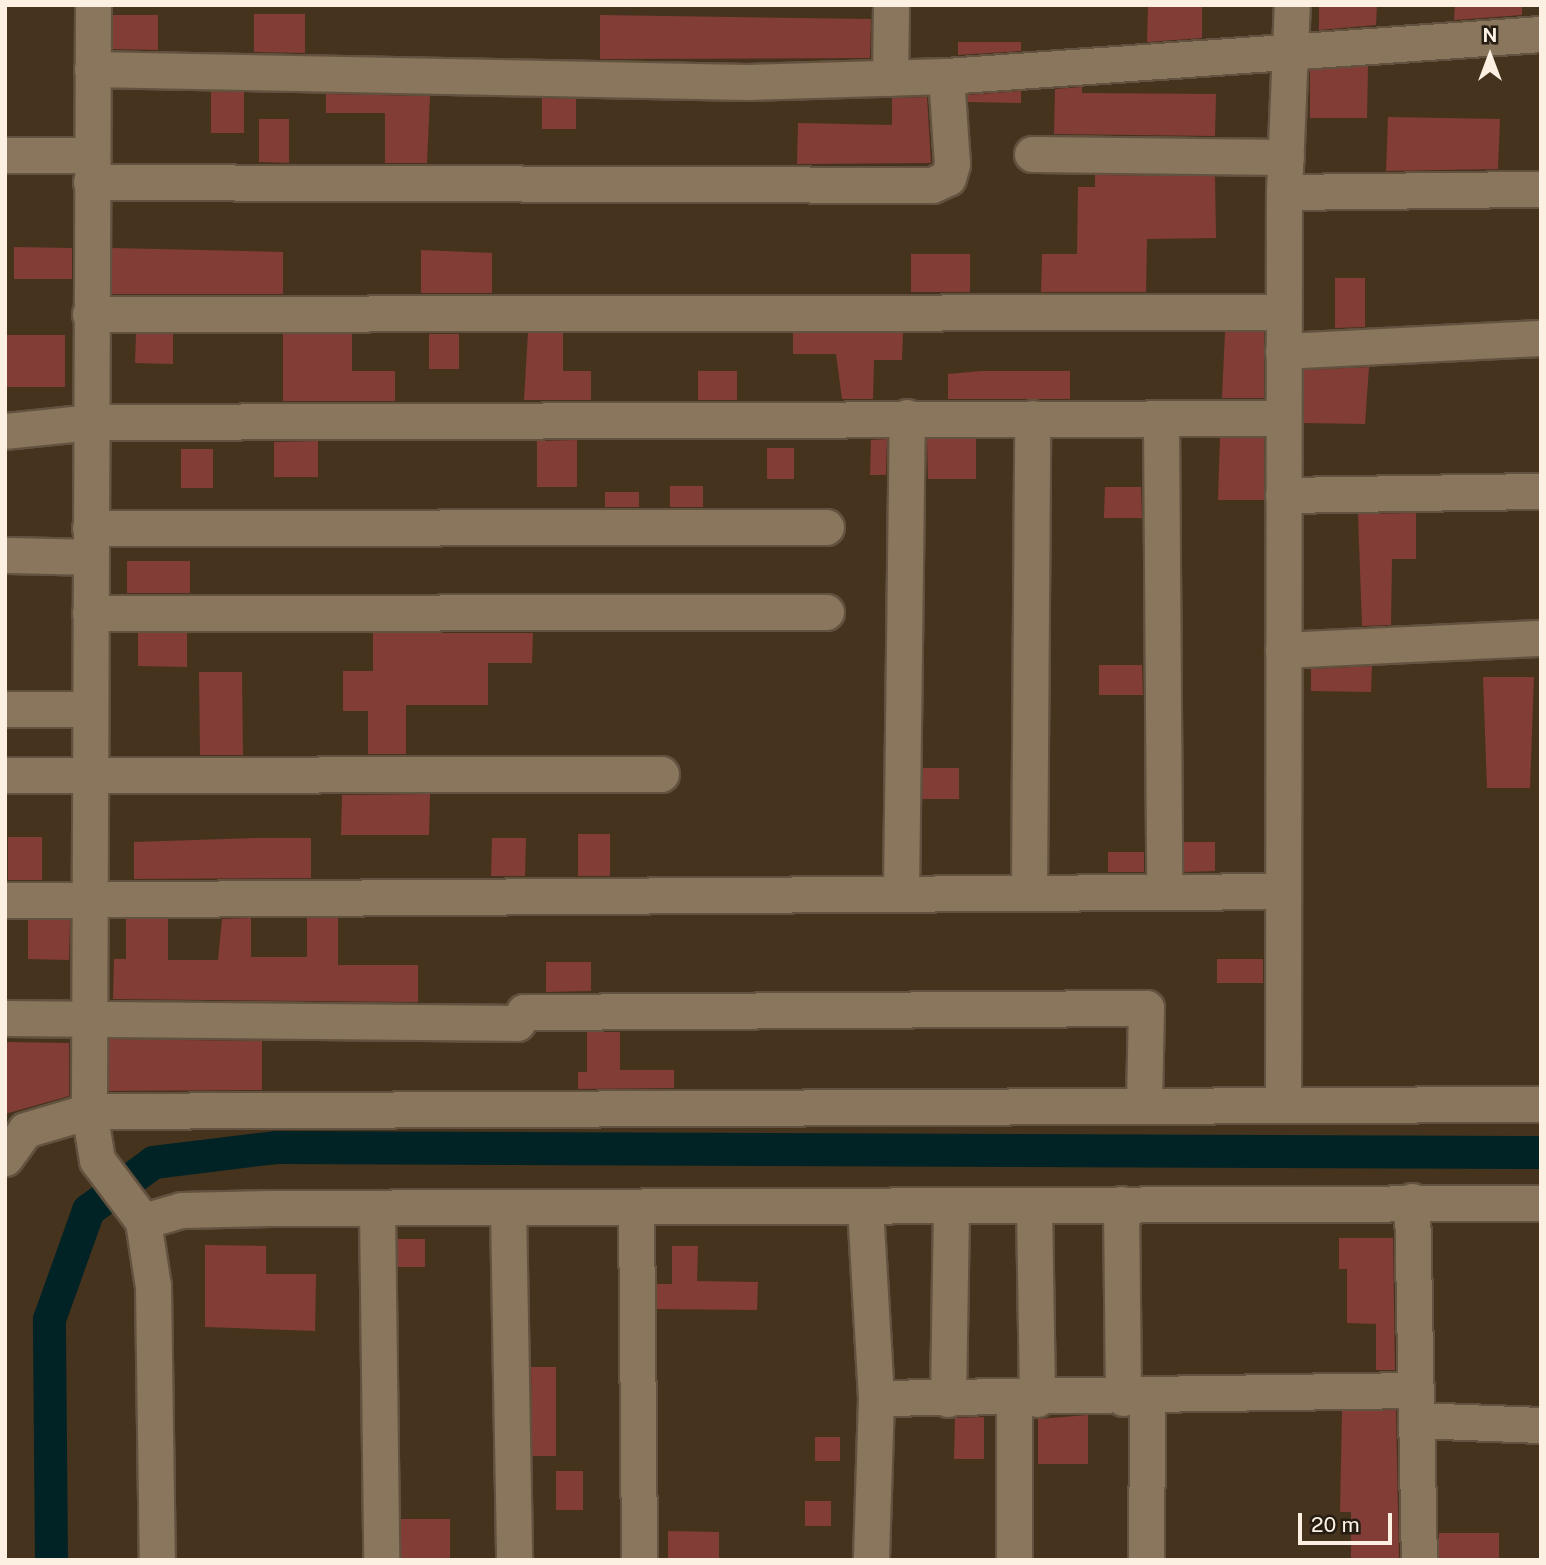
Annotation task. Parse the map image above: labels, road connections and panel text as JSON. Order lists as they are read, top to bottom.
{
  "scale_bar": "20 m",
  "north": "top"
}
